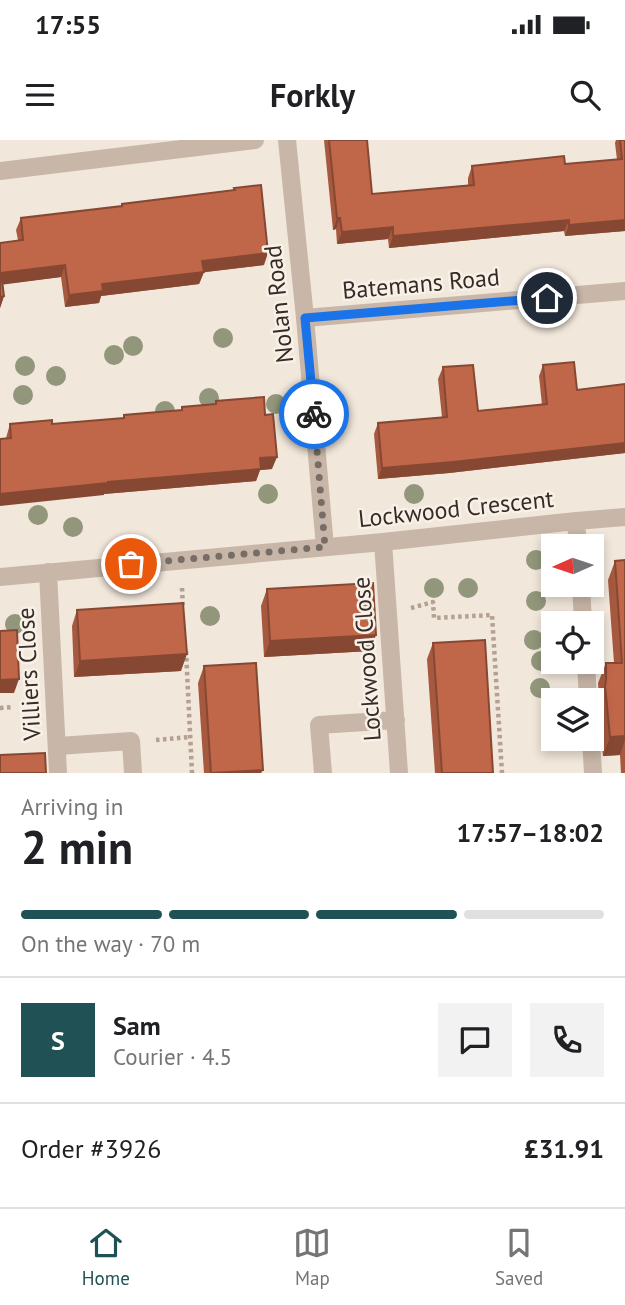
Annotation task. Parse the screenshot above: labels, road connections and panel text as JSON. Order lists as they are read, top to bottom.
{
  "streets": {
    "street": [
      "Batemans Road",
      "Nolan Road",
      "Lockwood Crescent",
      "Lockwood Close",
      "Villiers Close"
    ]
  },
  "crossings": [
    ["Batemans Road", "Nolan Road"],
    ["Nolan Road", "Lockwood Crescent"],
    ["Lockwood Crescent", "Lockwood Close"],
    ["Lockwood Crescent", "Villiers Close"]
  ],
  "north": "left",
  "page": {
    "status": "17:55",
    "header": "Forkly",
    "heading": ["2 min", "Arriving in", "17:57–18:02"],
    "panel": [
      "Sam",
      "Courier · 4.5",
      "Order #3926",
      "£31.91"
    ],
    "bar": "On the way · 70 m",
    "round": "S",
    "tabs": ["Home", "Map", "Saved"]
  }
}
